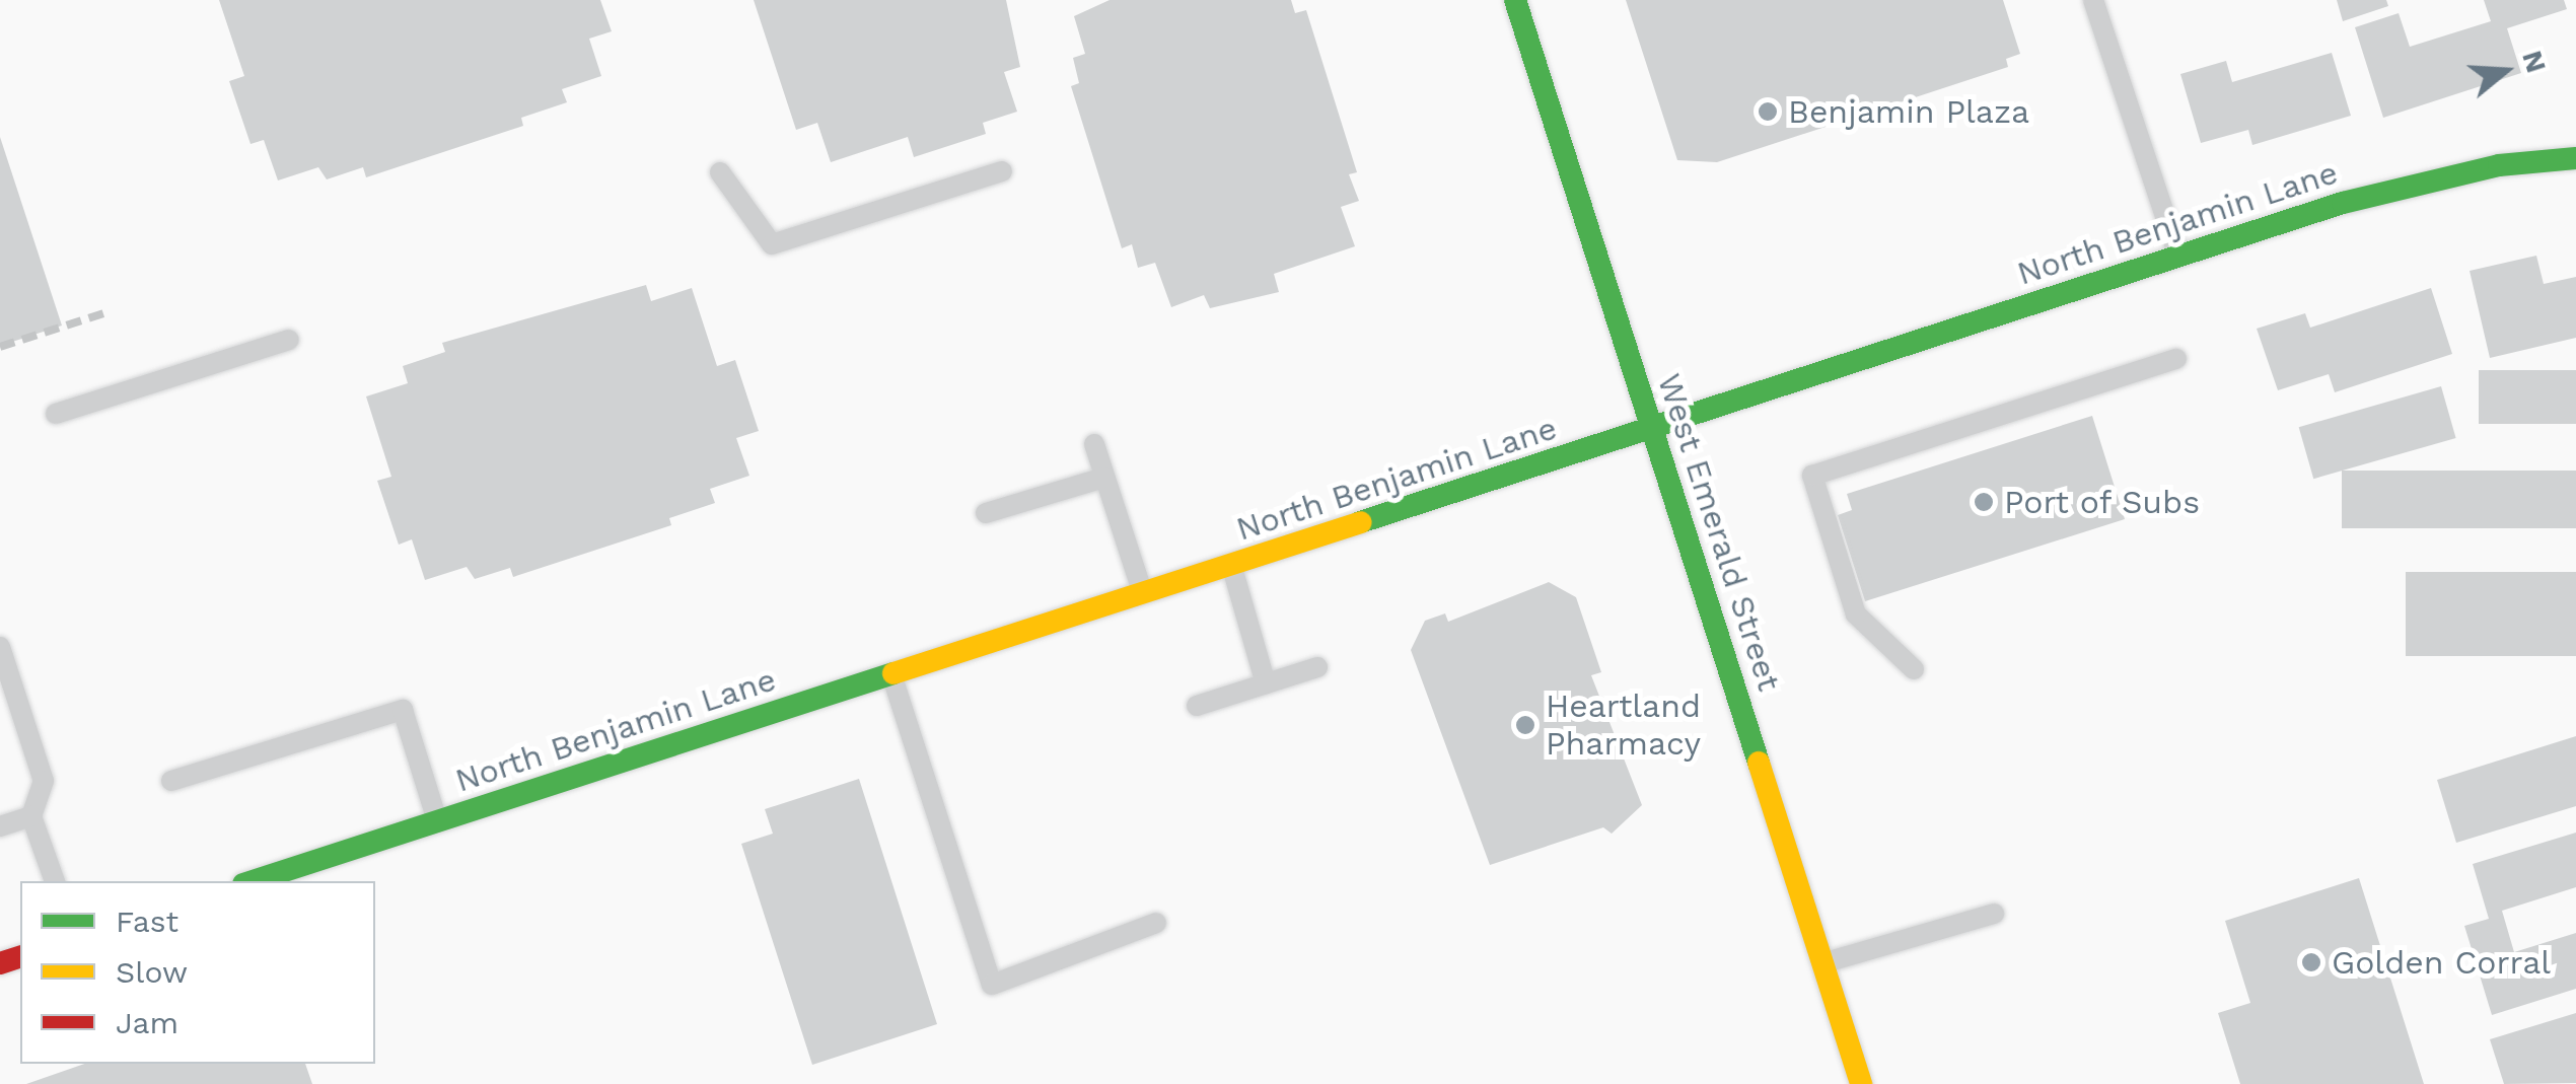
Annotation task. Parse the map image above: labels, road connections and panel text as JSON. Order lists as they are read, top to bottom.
{
  "streets": {
    "street": ["North Benjamin Lane", "West Emerald Street"]
  },
  "crossings": [
    ["North Benjamin Lane", "West Emerald Street"]
  ],
  "places": [
    "Benjamin Plaza",
    "Port of Subs",
    "Heartland Pharmacy",
    "Golden Corral"
  ],
  "legend": ["Fast", "Slow", "Jam"],
  "north": "right"
}
